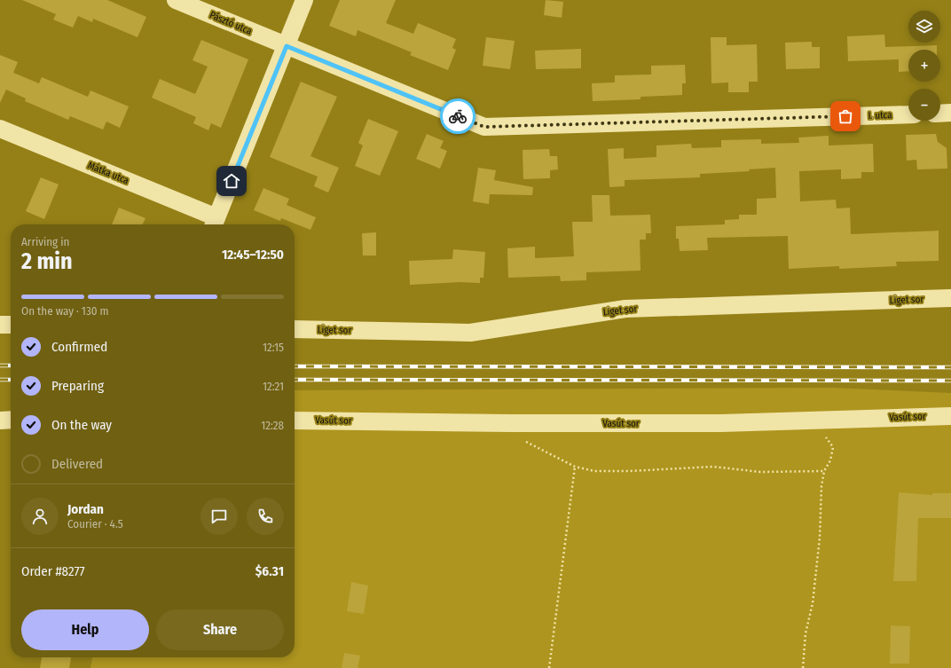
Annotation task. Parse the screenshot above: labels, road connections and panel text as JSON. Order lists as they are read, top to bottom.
{
  "streets": {
    "street": [
      "Pásztó utca",
      "I. utca",
      "Mátka utca",
      "Liget sor",
      "Vasút sor"
    ]
  },
  "crossings": [
    ["Pásztó utca", "I. utca"]
  ],
  "page": {
    "map_buttons": ["+", "−"],
    "heading": ["2 min", "Arriving in", "12:45–12:50"],
    "panel": [
      "Jordan",
      "Courier · 4.5",
      "Order #8277",
      "$6.31"
    ],
    "bar": "On the way · 130 m",
    "list": [
      ["Confirmed", "12:15"],
      ["Preparing", "12:21"],
      ["On the way", "12:28"],
      "Delivered"
    ],
    "buttons": ["Help", "Share"]
  }
}
